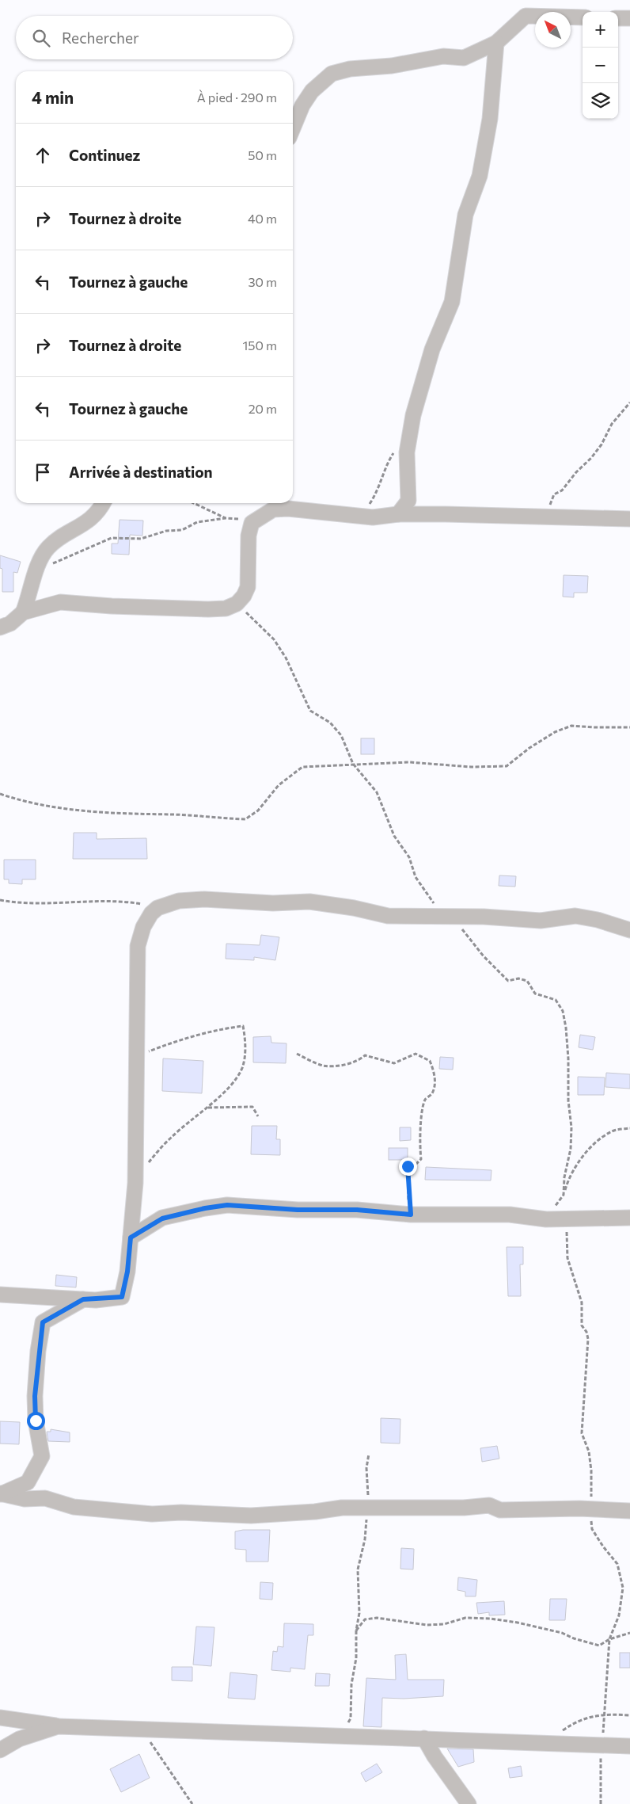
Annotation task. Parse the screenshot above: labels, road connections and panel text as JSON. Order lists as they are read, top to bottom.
{
  "north": "top left",
  "page": {
    "map_buttons": ["+", "−"],
    "search": "Rechercher",
    "heading": ["4 min", "À pied · 290 m"],
    "list": [
      ["Continuez", "50 m"],
      ["Tournez à droite", "40 m"],
      ["Tournez à gauche", "30 m"],
      ["Tournez à droite", "150 m"],
      ["Tournez à gauche", "20 m"],
      "Arrivée à destination"
    ]
  }
}
